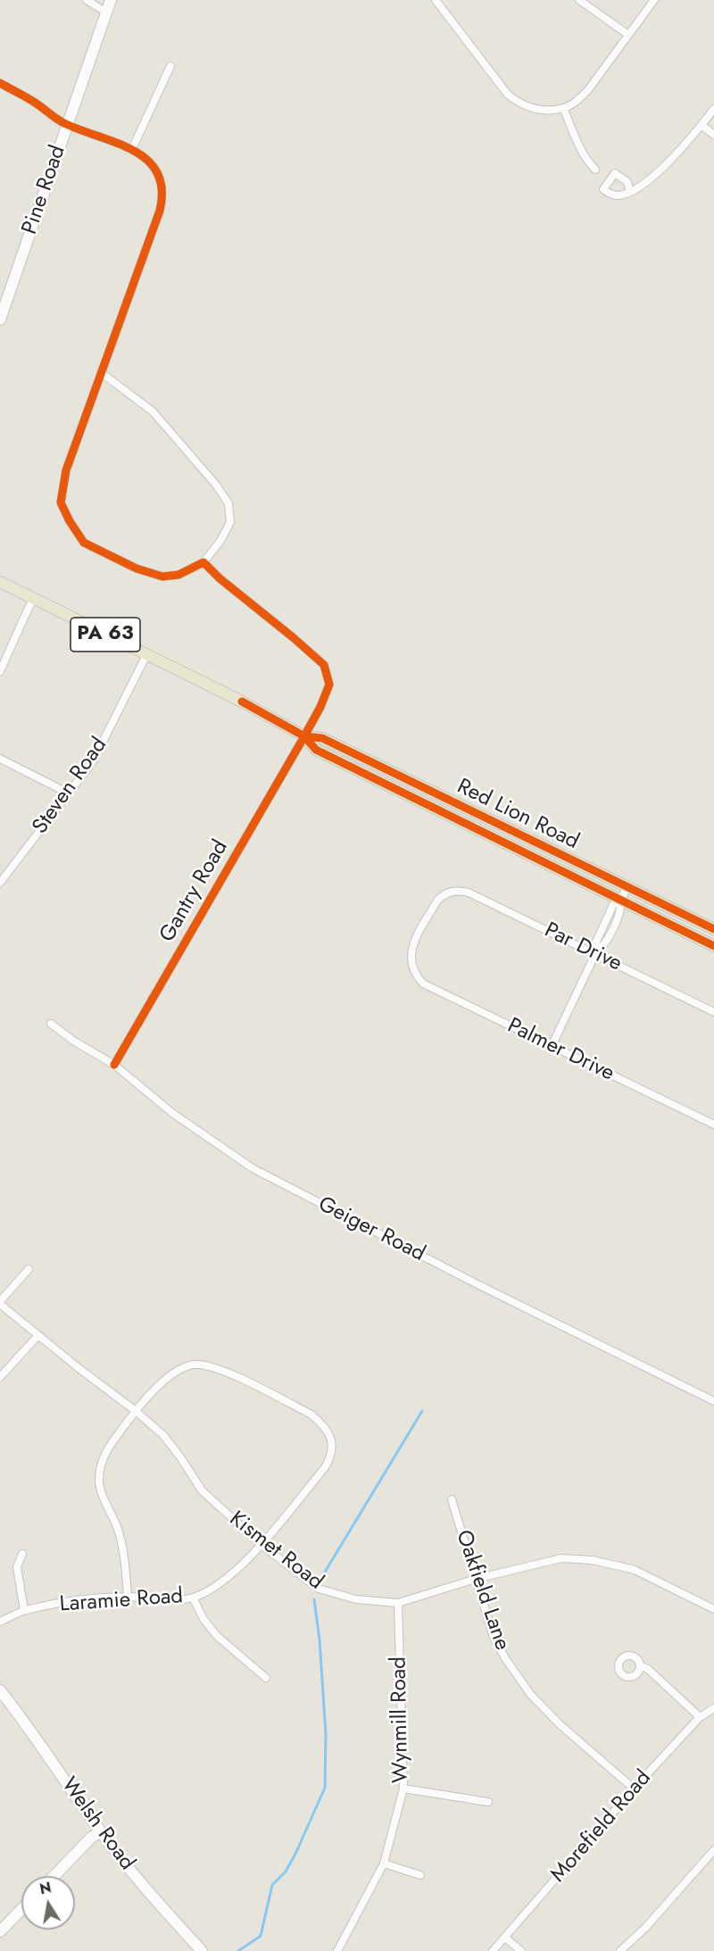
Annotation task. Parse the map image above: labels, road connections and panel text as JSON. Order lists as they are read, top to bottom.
{
  "streets": {
    "main road": ["PA 63", "Red Lion Road"],
    "street": [
      "Pine Road",
      "Steven Road",
      "Gantry Road",
      "Par Drive",
      "Palmer Drive",
      "Geiger Road",
      "Kismet Road",
      "Oakfield Lane",
      "Laramie Road",
      "Wynmill Road",
      "Welsh Road",
      "Morefield Road"
    ]
  },
  "crossings": [
    ["Steven Road", "Red Lion Road"],
    ["Red Lion Road", "Gantry Road"],
    ["Gantry Road", "Geiger Road"],
    ["Par Drive", "Palmer Drive"],
    ["Kismet Road", "Oakfield Lane"],
    ["Kismet Road", "Laramie Road"],
    ["Kismet Road", "Wynmill Road"],
    ["Oakfield Lane", "Morefield Road"]
  ],
  "north": "top"
}
